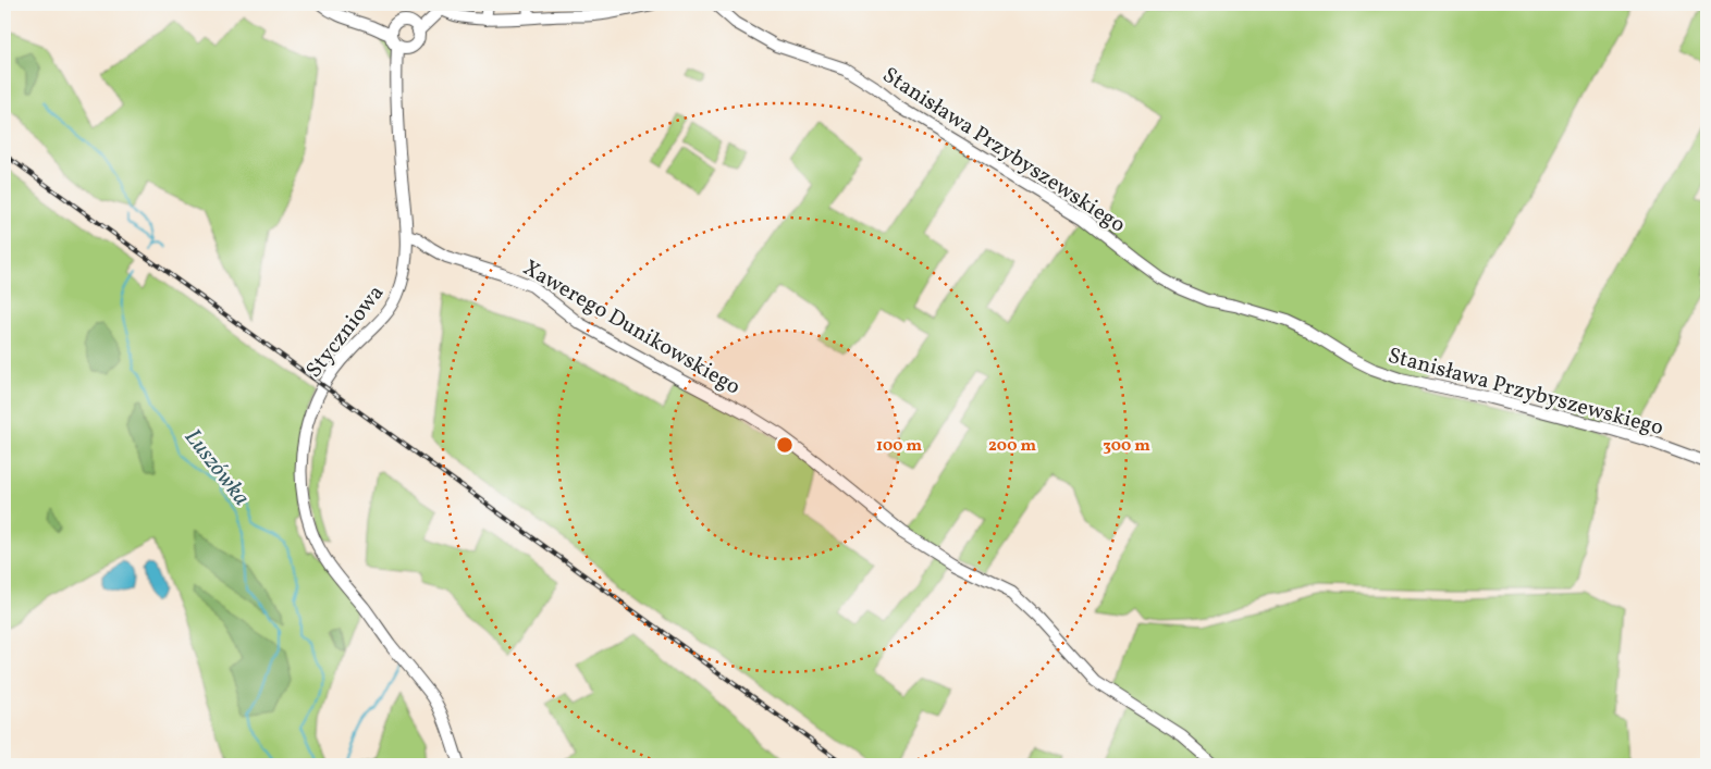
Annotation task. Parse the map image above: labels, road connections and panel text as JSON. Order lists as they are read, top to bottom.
{
  "streets": {
    "street": ["Stanisława Przybyszewskiego", "Xawerego Dunikowskiego", "Styczniowa"]
  },
  "crossings": [
    ["Xawerego Dunikowskiego", "Styczniowa"]
  ],
  "water": ["Luszówka"],
  "rings": ["100 m", "200 m", "300 m"]
}
